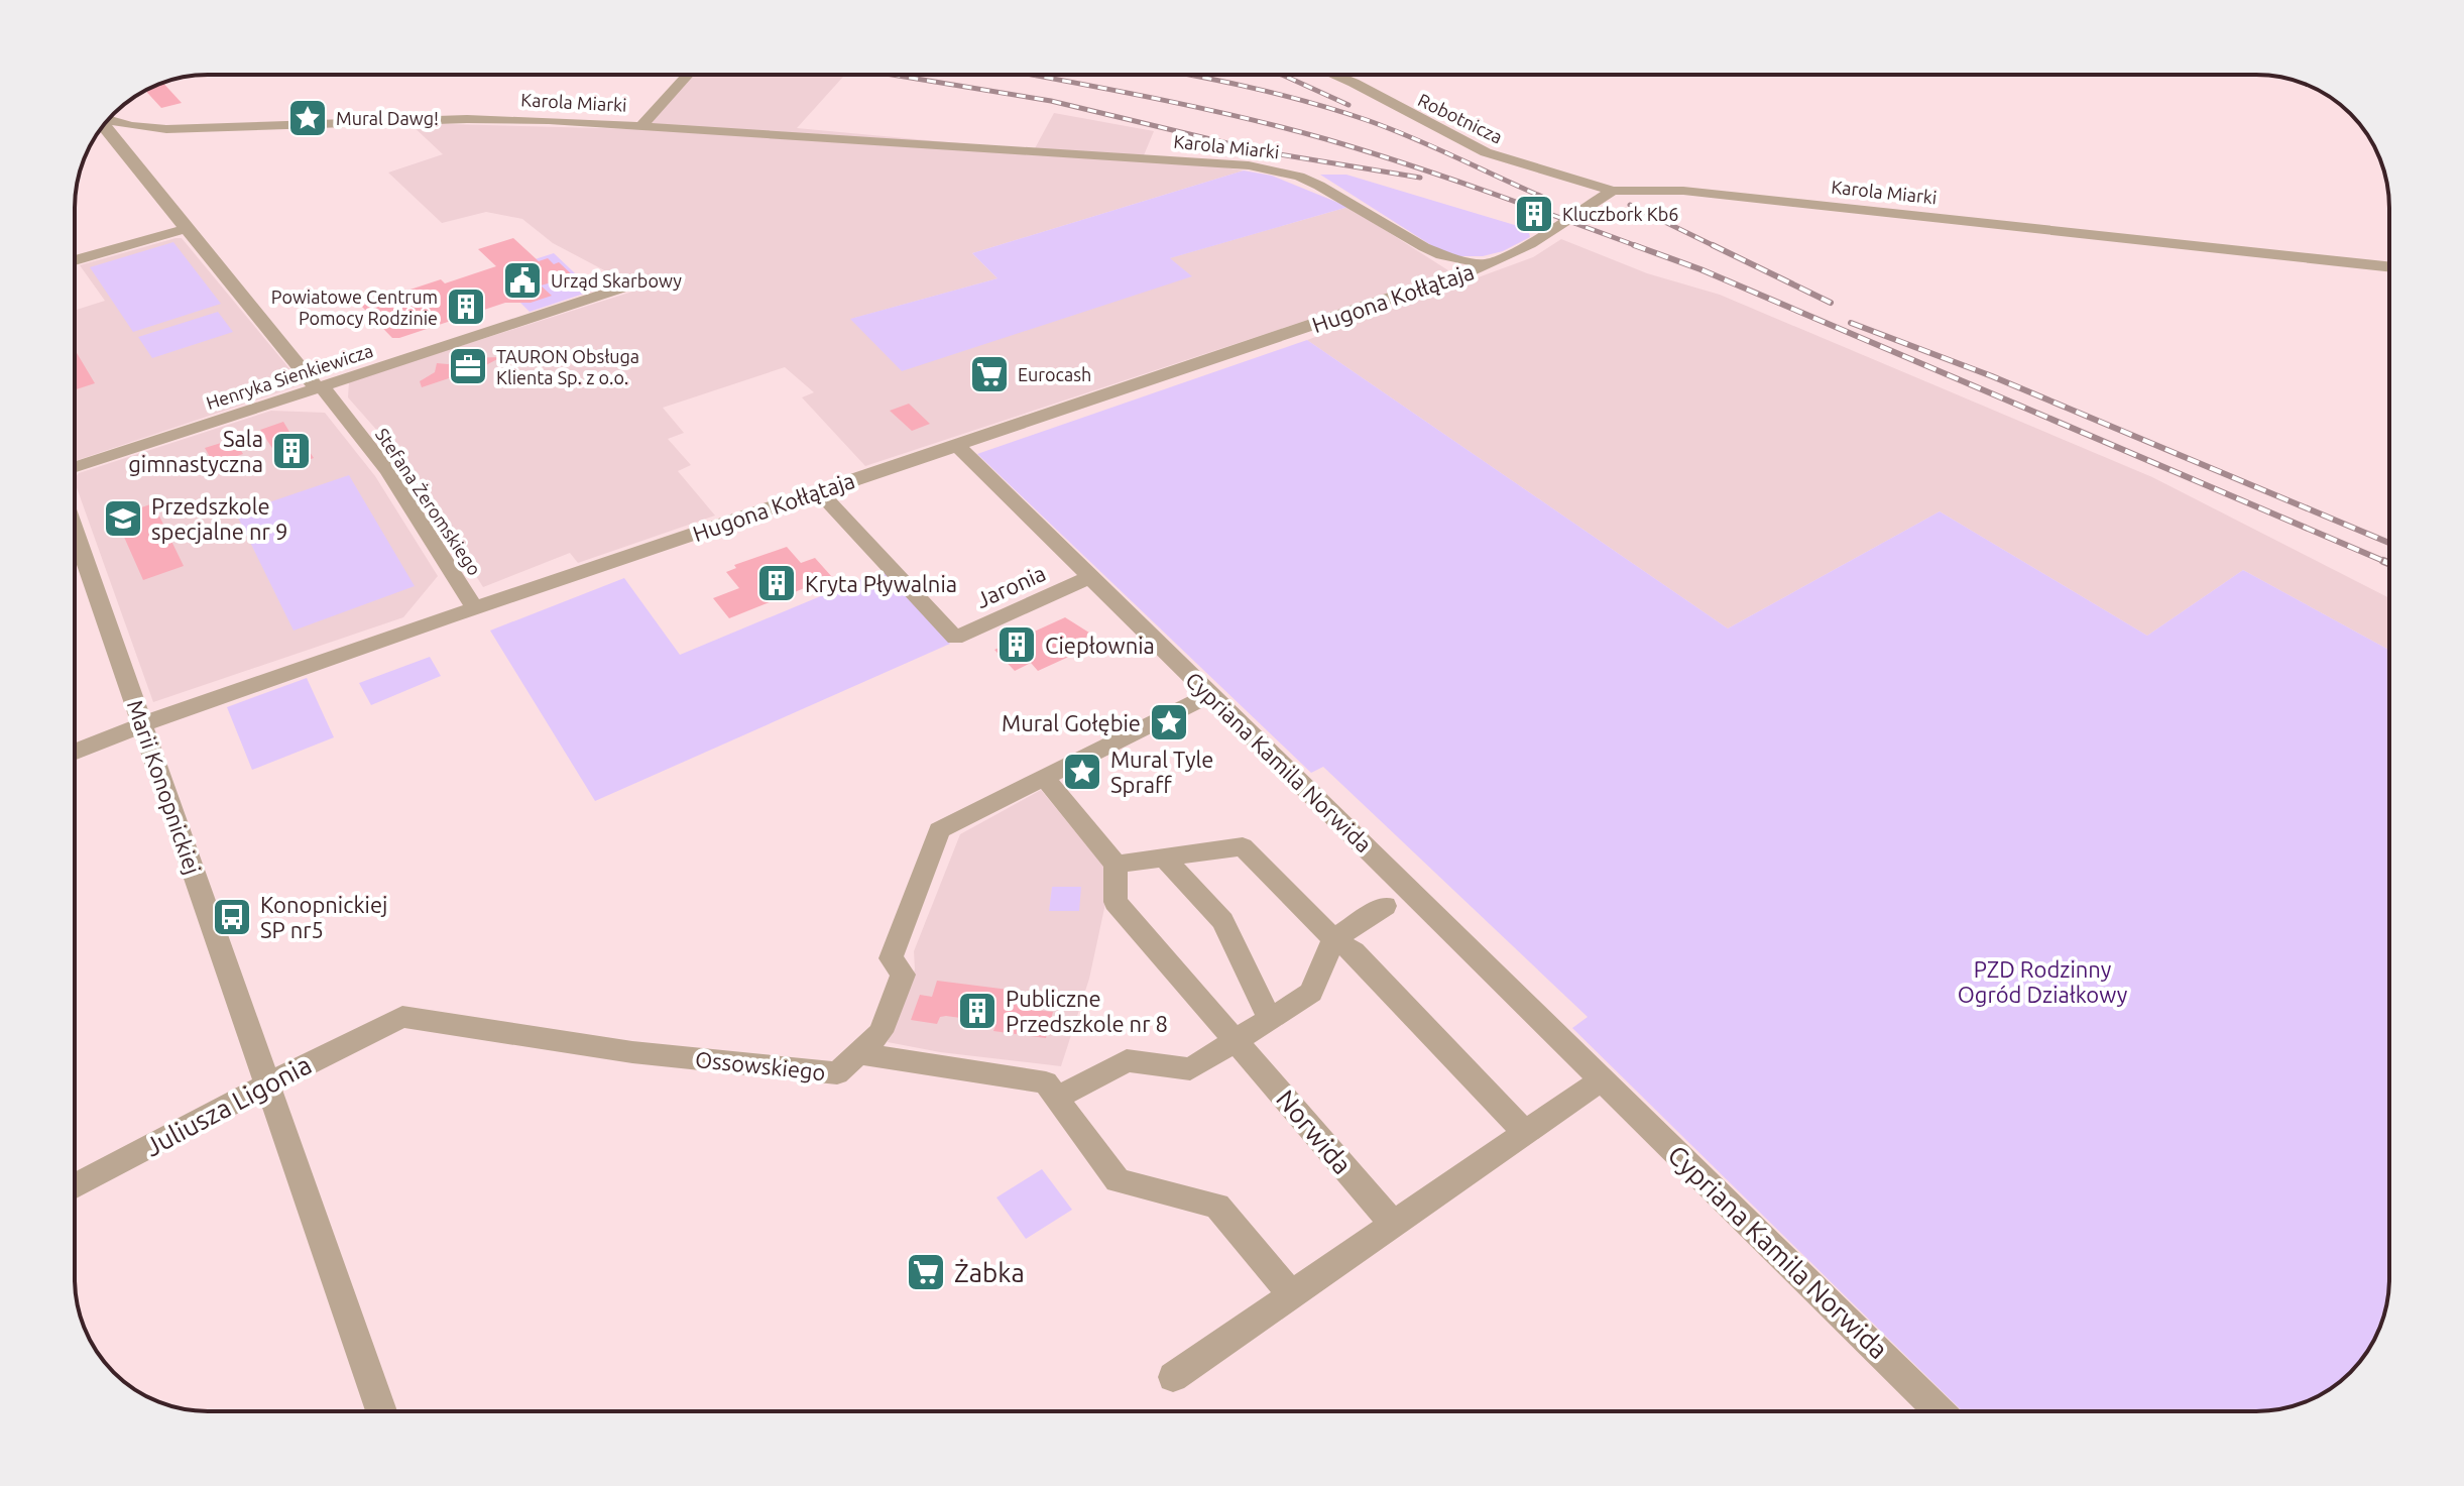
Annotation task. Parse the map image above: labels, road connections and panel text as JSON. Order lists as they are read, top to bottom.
{
  "streets": {
    "street": [
      "Karola Miarki",
      "Robotnicza",
      "Hugona Kołłątaja",
      "Henryka Sienkiewicza",
      "Stefana Żeromskiego",
      "Jaronia",
      "Cypriana Kamila Norwida",
      "Marii Konopnickiej",
      "Ossowskiego",
      "Juliusza Ligonia",
      "Norwida"
    ]
  },
  "crossings": [
    ["Karola Miarki", "Robotnicza"],
    ["Karola Miarki", "Hugona Kołłątaja"],
    ["Hugona Kołłątaja", "Stefana Żeromskiego"],
    ["Hugona Kołłątaja", "Jaronia"],
    ["Hugona Kołłątaja", "Cypriana Kamila Norwida"],
    ["Hugona Kołłątaja", "Marii Konopnickiej"],
    ["Henryka Sienkiewicza", "Stefana Żeromskiego"],
    ["Jaronia", "Cypriana Kamila Norwida"],
    ["Cypriana Kamila Norwida", "Ossowskiego"],
    ["Marii Konopnickiej", "Juliusza Ligonia"],
    ["Ossowskiego", "Juliusza Ligonia"]
  ],
  "parks": ["PZD Rodzinny Ogród Działkowy"],
  "places": {
    "place": ["Mural Dawg!", "Mural Gołębie", "Mural Tyle Spraff"],
    "building": [
      "Kluczbork Kb6",
      "Powiatowe Centrum Pomocy Rodzinie",
      "Sala gimnastyczna",
      "Kryta Pływalnia",
      "Ciepłownia",
      "Publiczne Przedszkole nr 8"
    ],
    "public building": ["Urząd Skarbowy"],
    "office": ["TAURON Obsługa Klienta Sp. z o.o."],
    "supermarket": ["Eurocash", "Żabka"],
    "school or university": ["Przedszkole specjalne nr 9"],
    "bus stop": ["Konopnickiej SP nr5"]
  }
}
